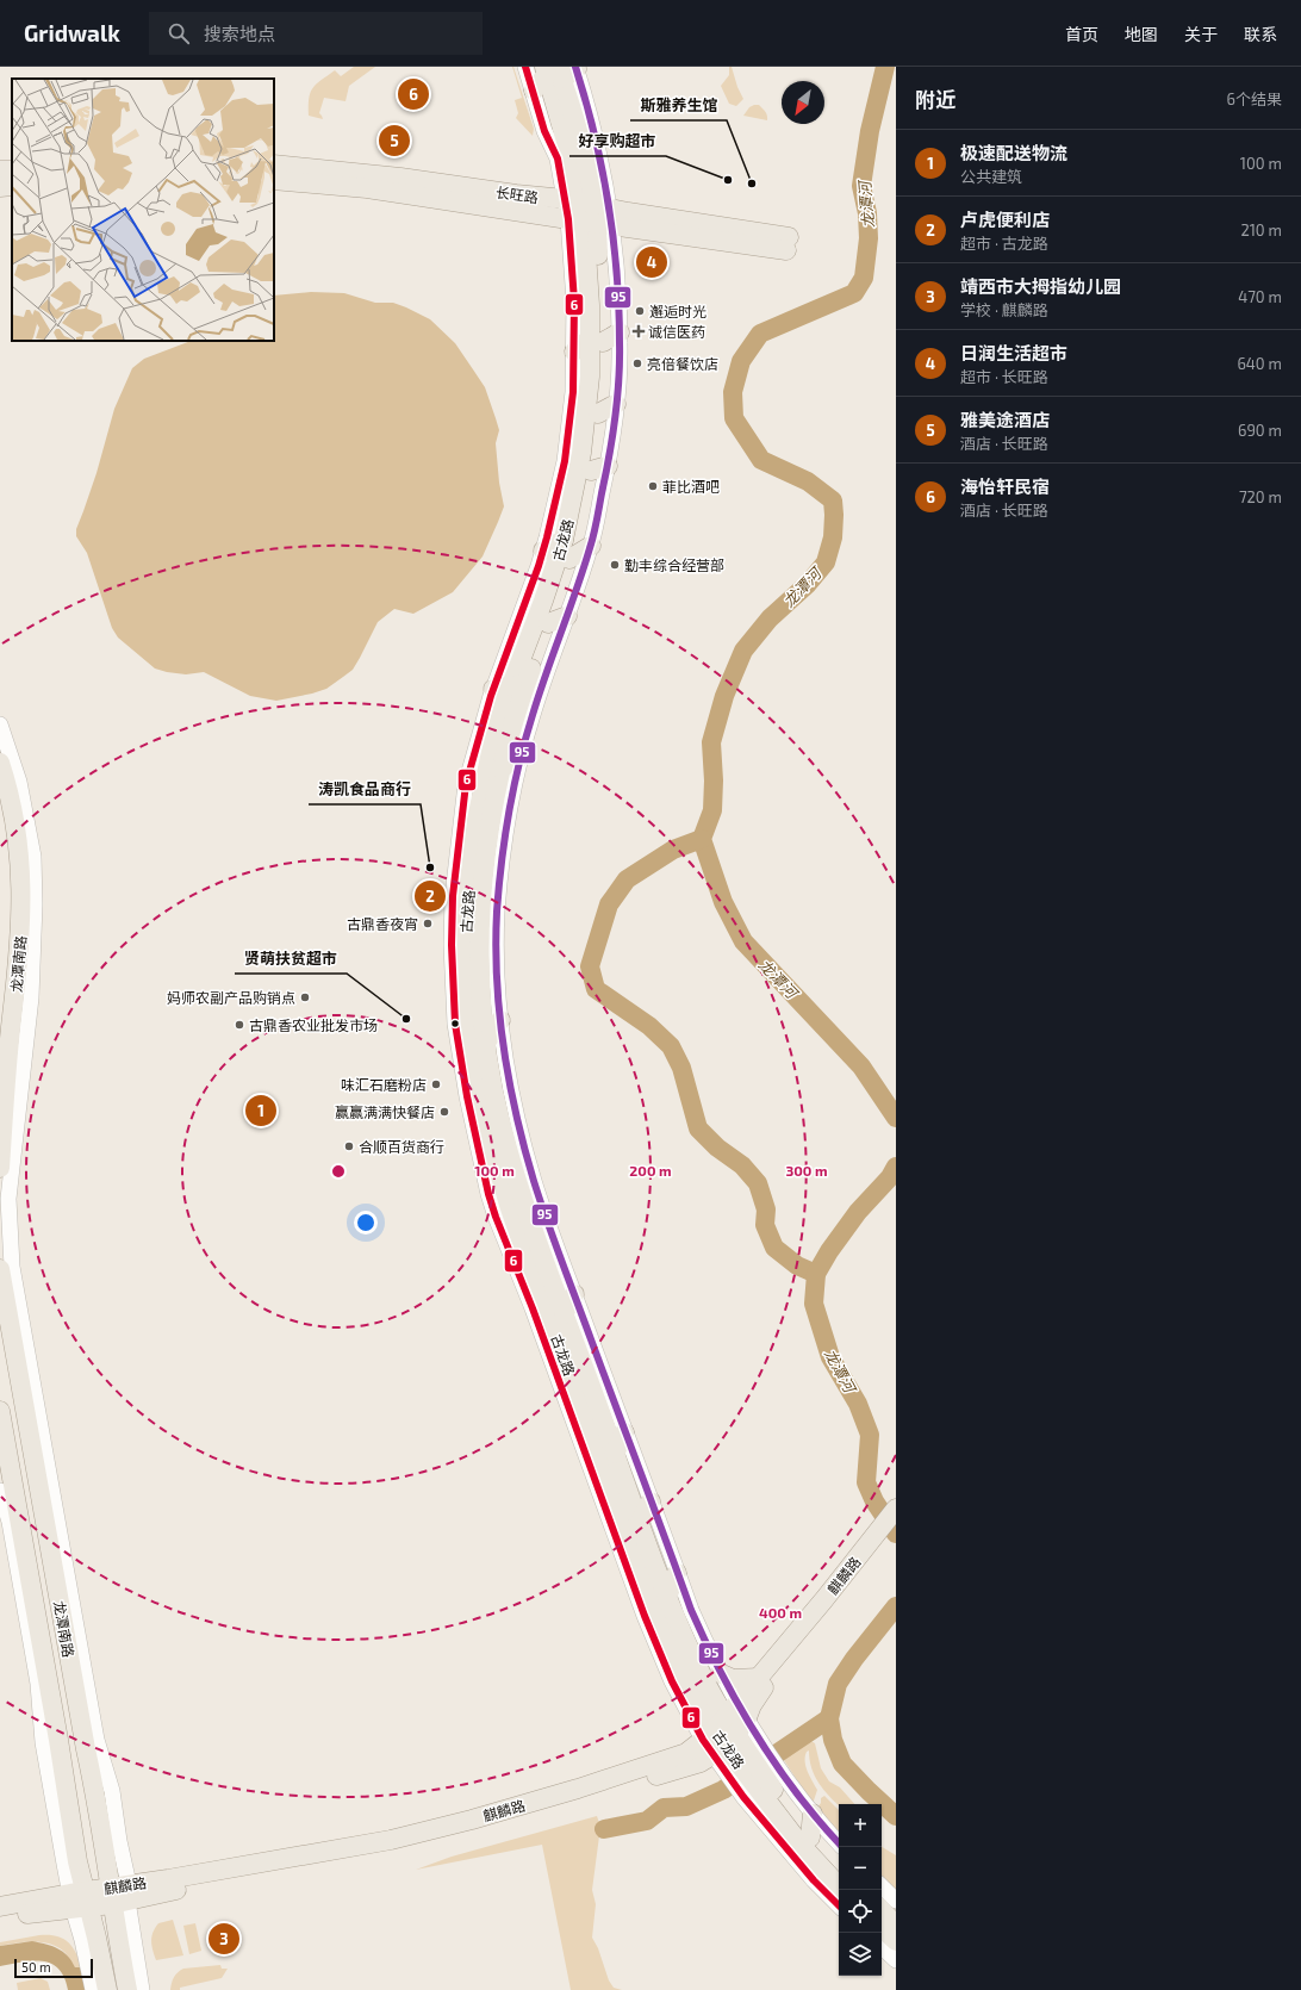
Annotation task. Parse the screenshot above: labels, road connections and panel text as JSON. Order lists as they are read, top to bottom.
{
  "streets": {
    "main road": [
      "长旺路",
      "古龙路",
      "龙潭南路",
      "麒麟路"
    ]
  },
  "crossings": [
    ["长旺路", "古龙路"],
    ["古龙路", "麒麟路"],
    ["龙潭南路", "麒麟路"]
  ],
  "water": ["龙潭河"],
  "places": {
    "other": [
      "好享购超市",
      "斯雅养生馆",
      "邂逅时光",
      "亮倍餐饮店",
      "菲比酒吧",
      "勤丰综合经营部",
      "涛凯食品商行",
      "古鼎香夜宵",
      "妈师农副产品购销点",
      "贤萌扶贫超市",
      "古鼎香农业批发市场",
      "味汇石磨粉店",
      "赢赢满满快餐店",
      "合顺百货商行"
    ],
    "health": ["诚信医药"]
  },
  "lines": ["transit line 6", "transit line 95"],
  "scale_bar": "50 m",
  "north": "bottom left",
  "page": {
    "header": "Gridwalk",
    "search": "搜索地点",
    "nav": [
      "首页",
      "地图",
      "关于",
      "联系"
    ],
    "heading": ["附近", "6个结果"],
    "pins": [
      "6",
      "5",
      "4",
      "2",
      "1",
      "3"
    ],
    "list": [
      {
        "mark": "1",
        "name": "极速配送物流",
        "note": "公共建筑",
        "value": "100 m"
      },
      {
        "mark": "2",
        "name": "卢虎便利店",
        "note": "超市 · 古龙路",
        "value": "210 m"
      },
      {
        "mark": "3",
        "name": "靖西市大拇指幼儿园",
        "note": "学校 · 麒麟路",
        "value": "470 m"
      },
      {
        "mark": "4",
        "name": "日润生活超市",
        "note": "超市 · 长旺路",
        "value": "640 m"
      },
      {
        "mark": "5",
        "name": "雅美途酒店",
        "note": "酒店 · 长旺路",
        "value": "690 m"
      },
      {
        "mark": "6",
        "name": "海怡轩民宿",
        "note": "酒店 · 长旺路",
        "value": "720 m"
      }
    ],
    "map_buttons": ["+", "−"],
    "scale": "50 m"
  },
  "rings": [
    "100 m",
    "200 m",
    "300 m",
    "400 m"
  ]
}
